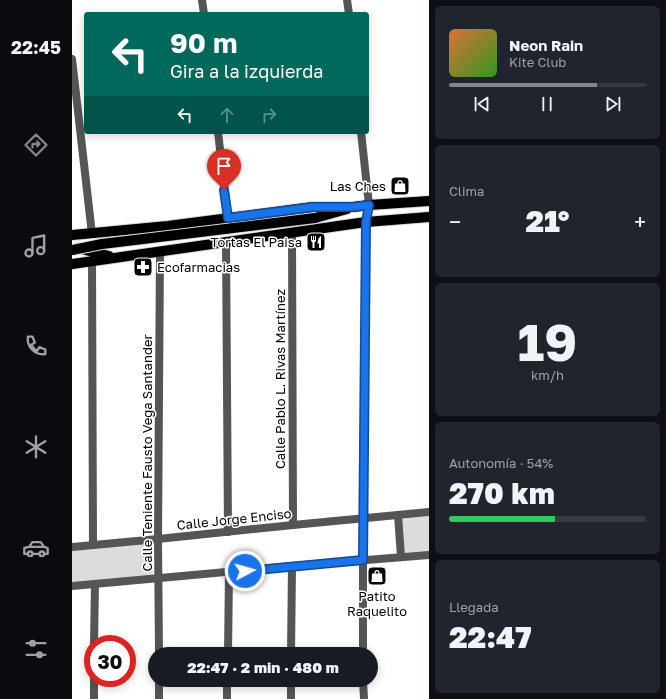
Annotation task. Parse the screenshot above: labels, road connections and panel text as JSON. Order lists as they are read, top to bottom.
{
  "streets": {
    "street": ["Calle Pablo L. Rivas Martínez", "Calle Teniente Fausto Vega Santander", "Calle Jorge Enciso"]
  },
  "crossings": [
    ["Calle Pablo L. Rivas Martínez", "Calle Jorge Enciso"],
    ["Calle Teniente Fausto Vega Santander", "Calle Jorge Enciso"]
  ],
  "places": {
    "shop": ["Las Ches", "Patito Raquelito"],
    "restaurant": ["Tortas El Paisa"],
    "pharmacy": ["Ecofarmacias"]
  },
  "page": {
    "tabs": "22:45",
    "turn": ["90 m", "Gira a la izquierda"],
    "song": ["Neon Rain", "Kite Club"],
    "tile": [
      "Clima",
      ["19", "km/h"],
      ["Autonomía · 54%", "270 km"],
      ["Llegada", "22:47"]
    ],
    "heat": ["−", "21°", "+"],
    "limit": "30",
    "trip": "22:47 · 2 min · 480 m"
  }
}
